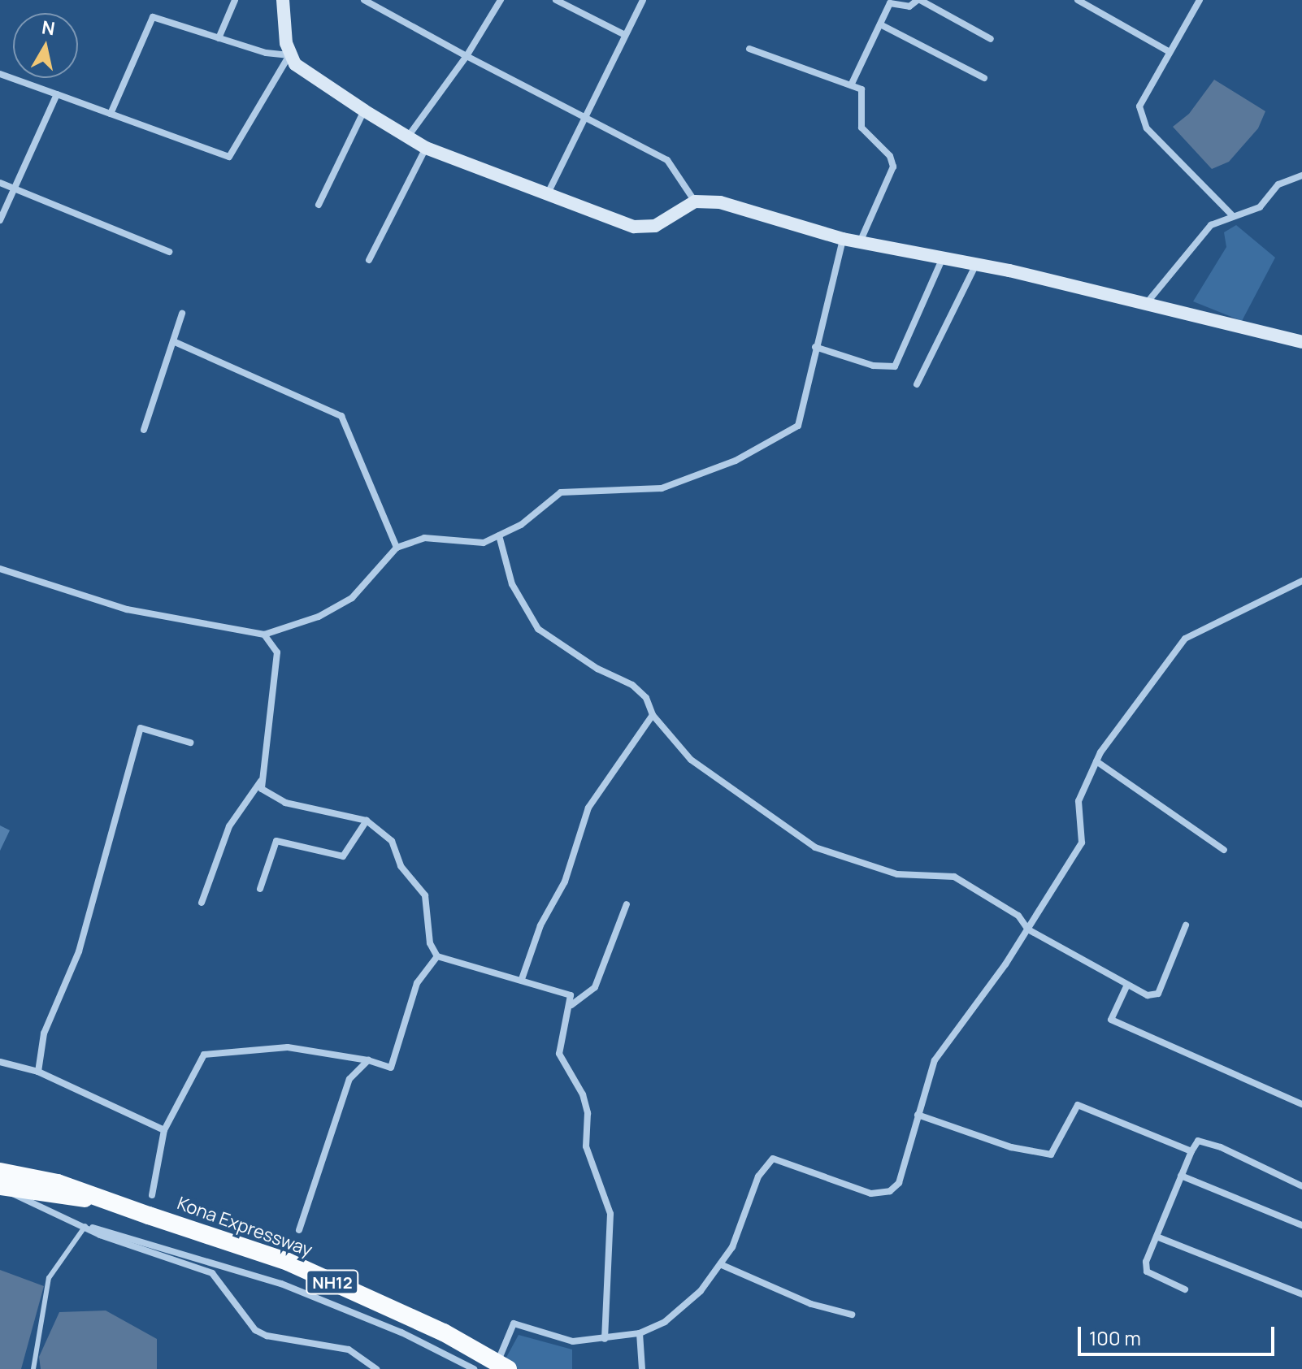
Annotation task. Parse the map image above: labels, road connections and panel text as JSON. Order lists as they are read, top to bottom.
{
  "streets": {
    "highway": ["Kona Expressway", "NH12"]
  },
  "scale_bar": "100 m",
  "north": "top"
}
